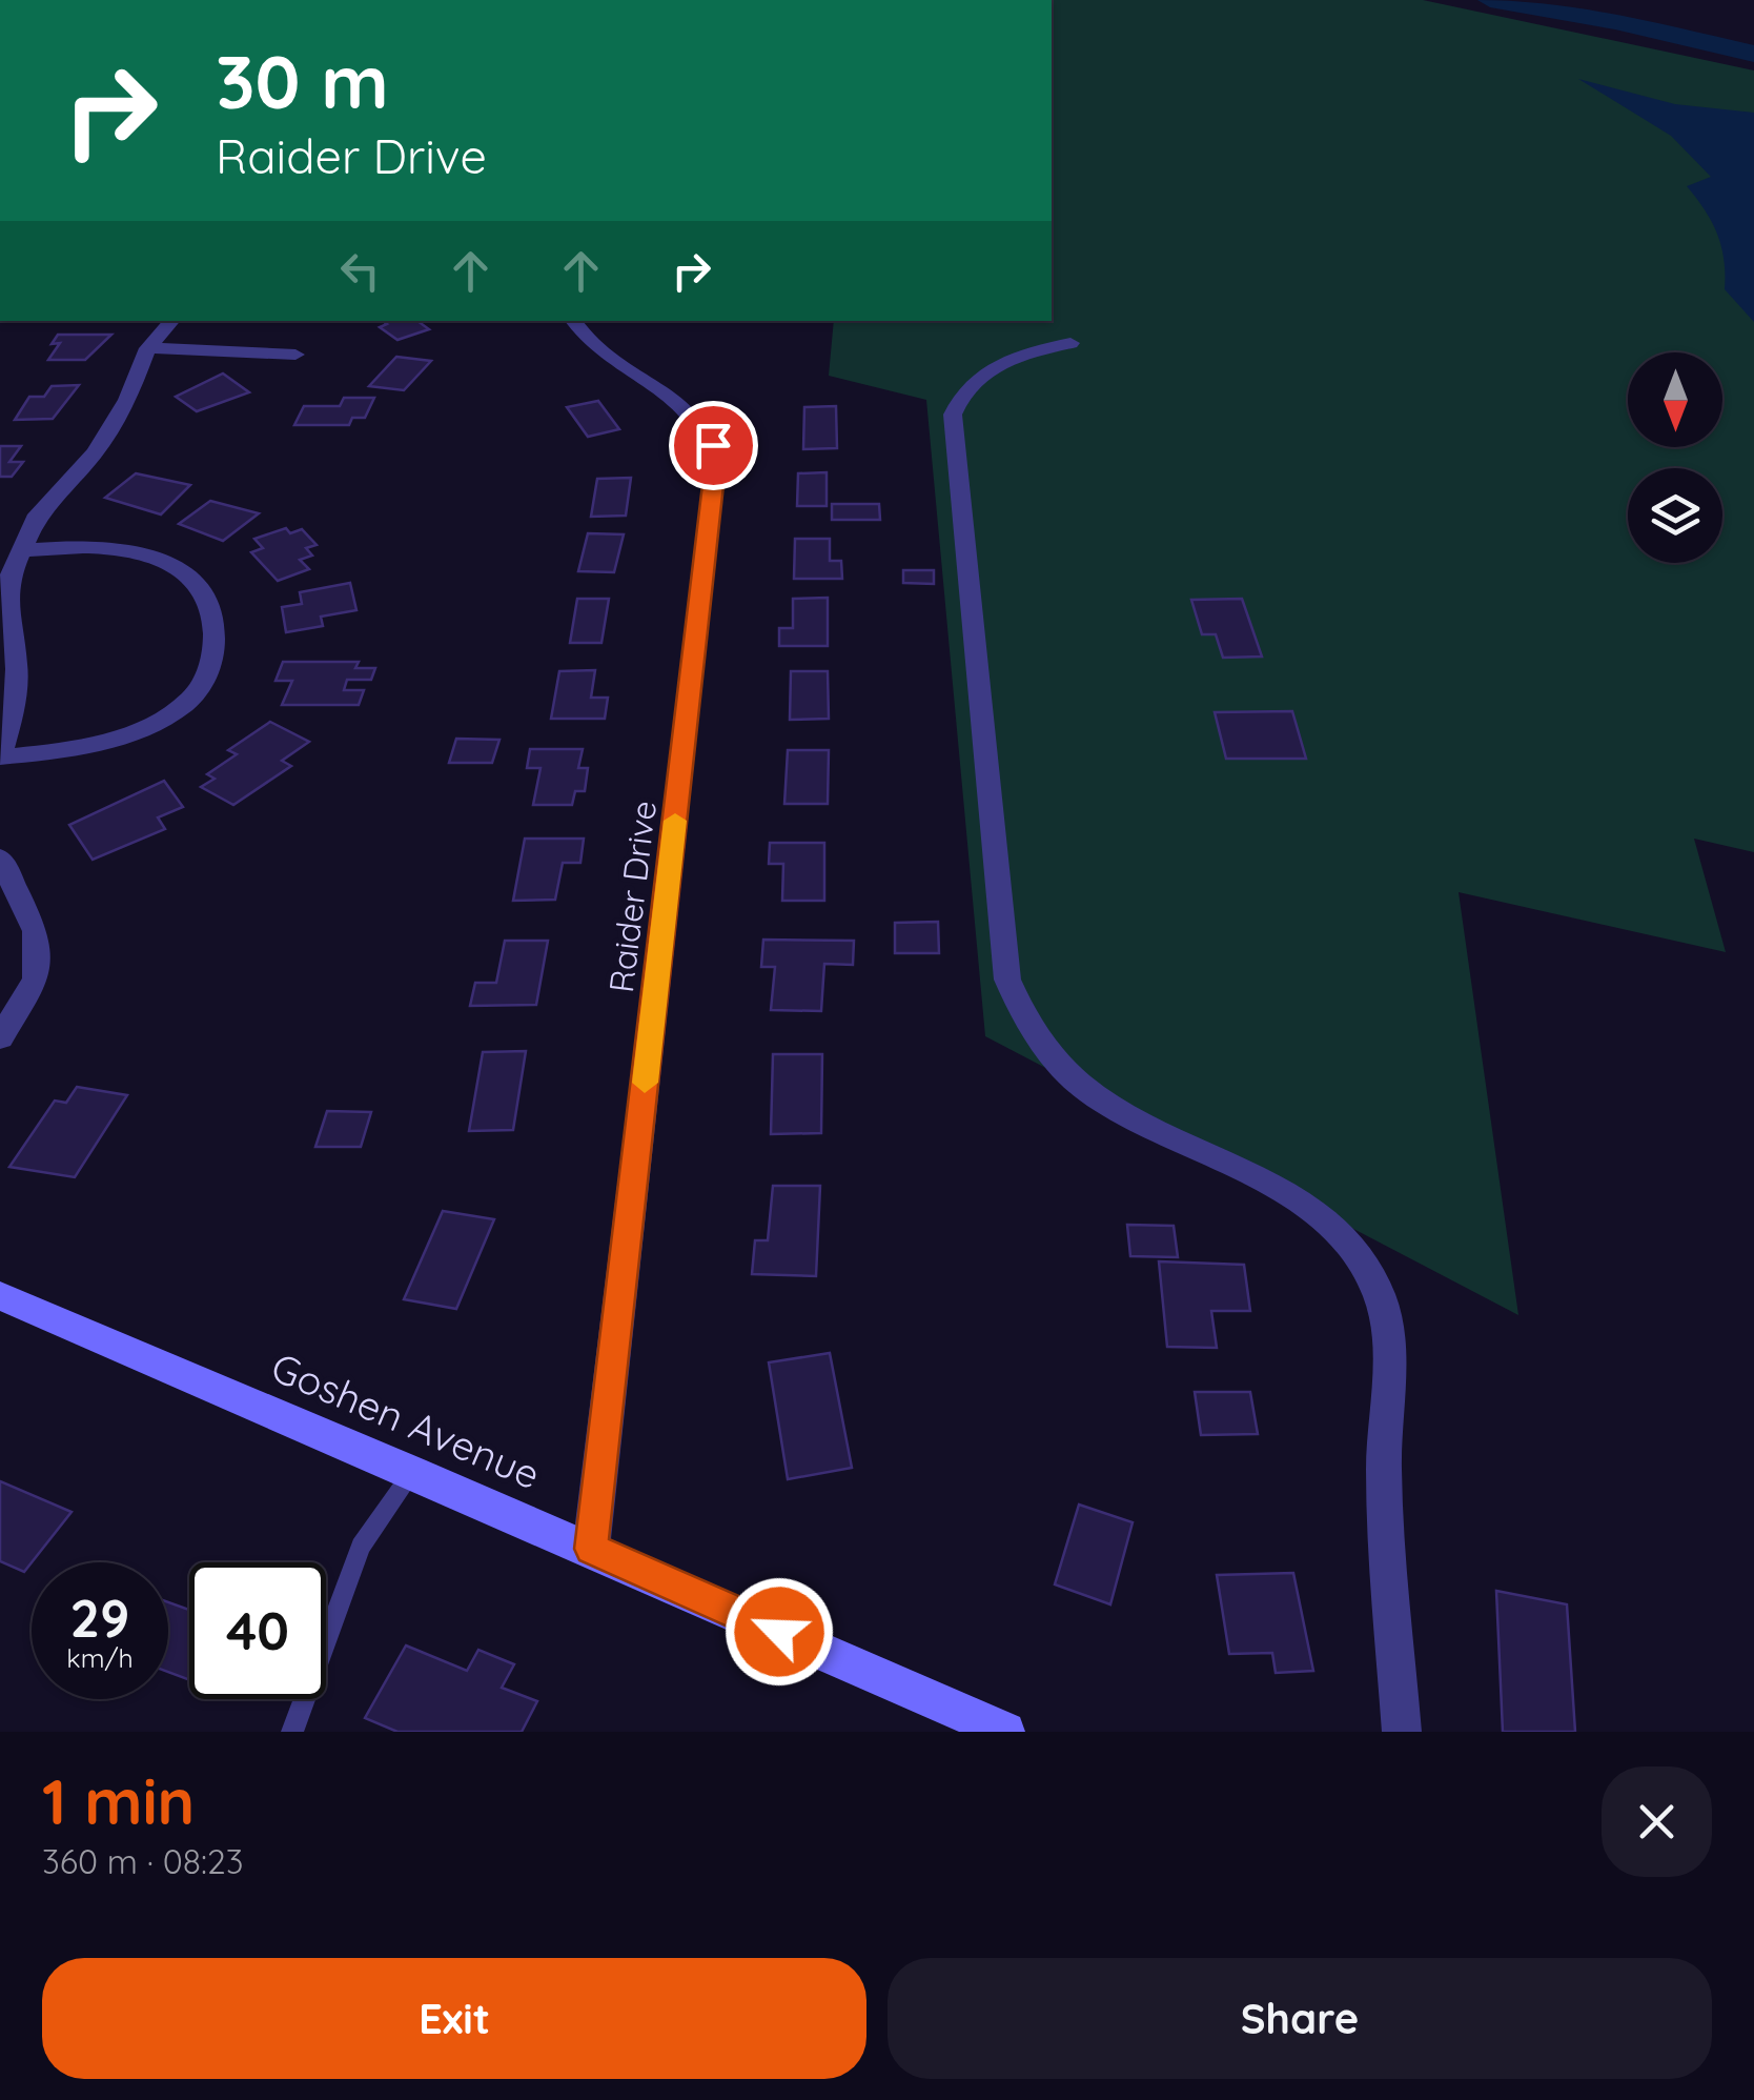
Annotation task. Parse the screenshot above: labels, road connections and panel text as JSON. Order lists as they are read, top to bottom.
{
  "streets": {
    "street": ["Raider Drive", "Goshen Avenue"]
  },
  "crossings": [
    ["Raider Drive", "Goshen Avenue"]
  ],
  "north": "bottom",
  "page": {
    "turn": ["30 m", "Raider Drive"],
    "speed": "29 km/h",
    "limit": "40",
    "heading": ["1 min", "360 m · 08:23"],
    "buttons": ["Exit", "Share"]
  }
}
